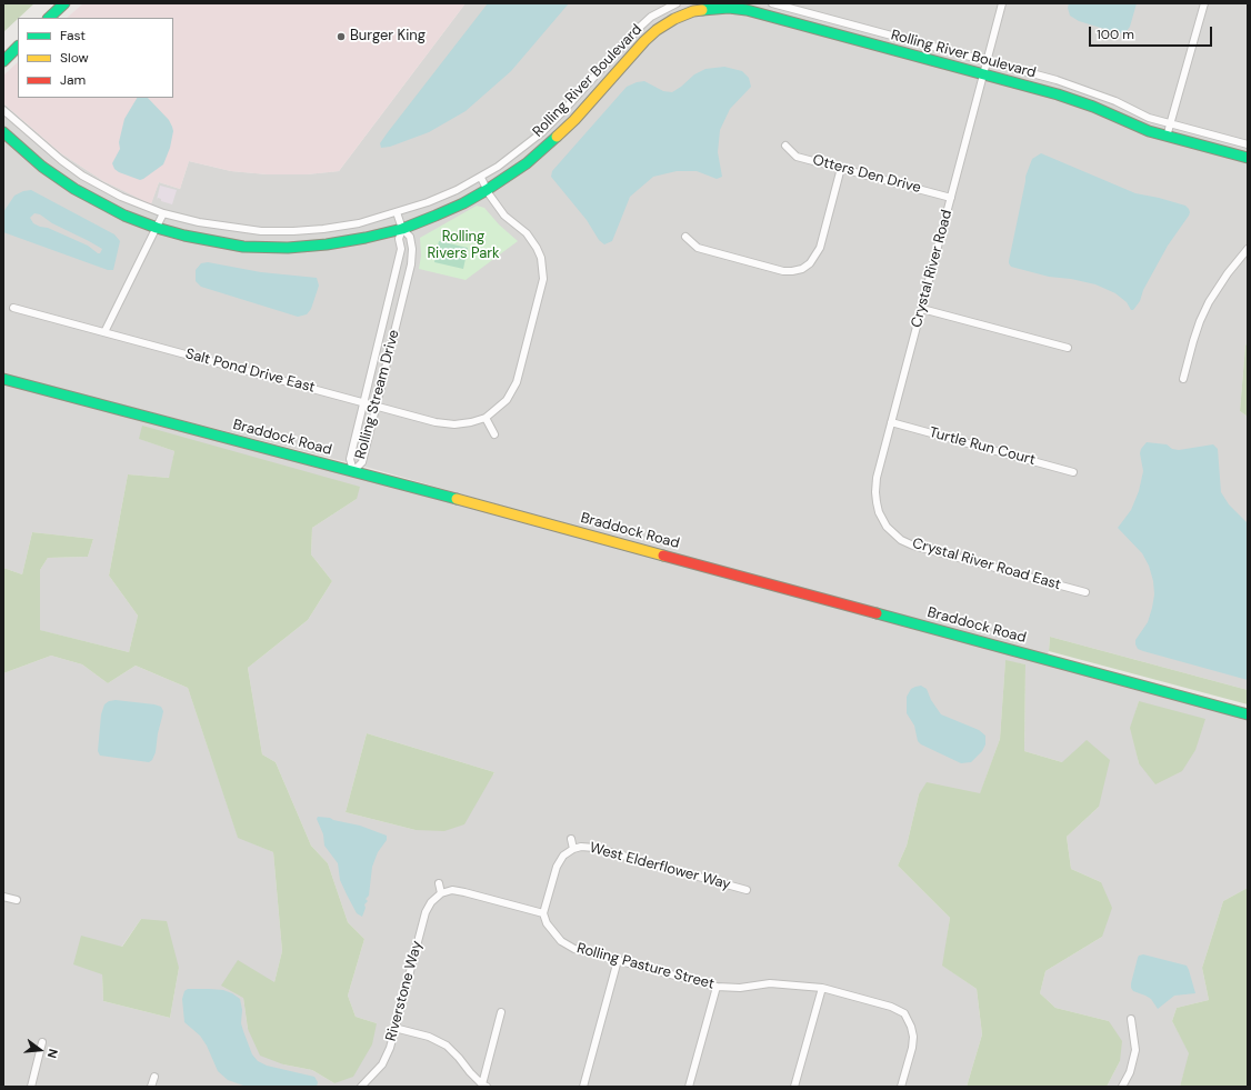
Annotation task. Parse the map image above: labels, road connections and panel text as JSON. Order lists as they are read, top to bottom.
{
  "streets": {
    "street": [
      "Rolling River Boulevard",
      "Otters Den Drive",
      "Crystal River Road",
      "Salt Pond Drive East",
      "Rolling Stream Drive",
      "Braddock Road",
      "Turtle Run Court",
      "Crystal River Road East",
      "West Elderflower Way",
      "Rolling Pasture Street",
      "Riverstone Way"
    ]
  },
  "crossings": [
    ["Rolling River Boulevard", "Crystal River Road"],
    ["Rolling River Boulevard", "Rolling Stream Drive"],
    ["Otters Den Drive", "Crystal River Road"],
    ["Crystal River Road", "Turtle Run Court"],
    ["Crystal River Road", "Crystal River Road East"],
    ["Salt Pond Drive East", "Rolling Stream Drive"],
    ["Rolling Stream Drive", "Braddock Road"]
  ],
  "parks": ["Rolling Rivers Park"],
  "places": ["Burger King"],
  "legend": ["Fast", "Slow", "Jam"],
  "scale_bar": "100 m",
  "north": "right"
}
